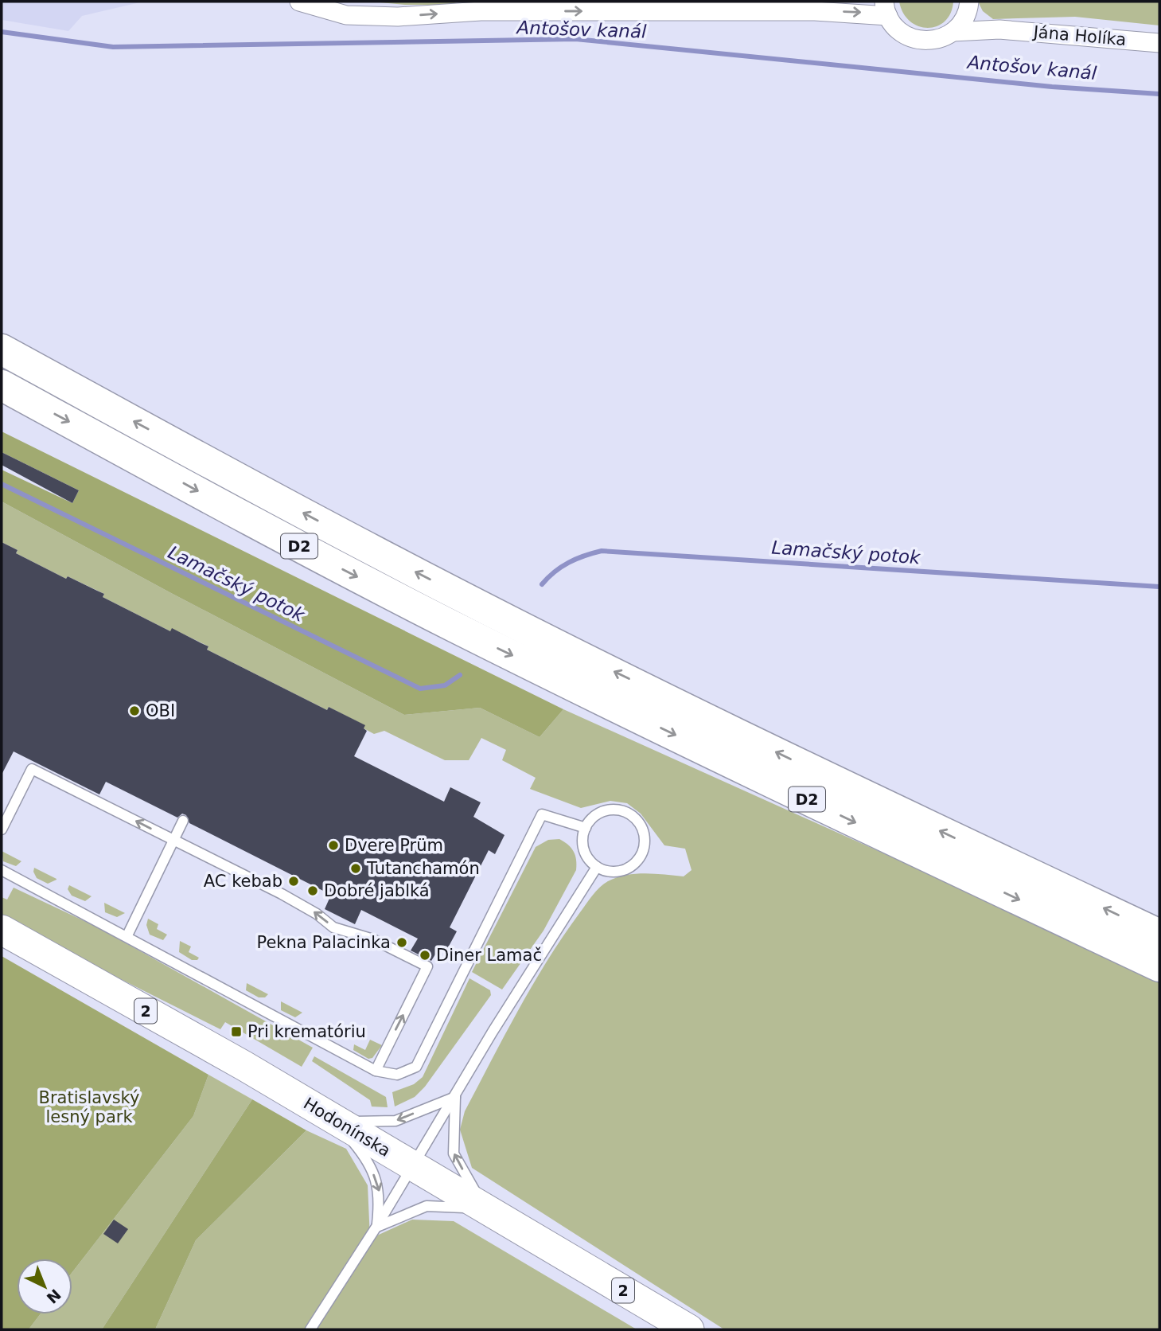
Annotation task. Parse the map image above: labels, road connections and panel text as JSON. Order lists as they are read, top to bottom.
{
  "streets": {
    "highway": ["D2"],
    "main road": ["2", "Hodonínska"],
    "street": ["Jána Holíka"]
  },
  "water": ["Antošov kanál", "Lamačský potok"],
  "parks": ["Bratislavský lesný park"],
  "places": {
    "other": [
      "OBI",
      "Dvere Prüm",
      "Tutanchamón",
      "AC kebab",
      "Dobré jablká",
      "Pekna Palacinka",
      "Diner Lamač"
    ],
    "transit": ["Pri krematóriu"]
  },
  "north": "bottom right"
}
